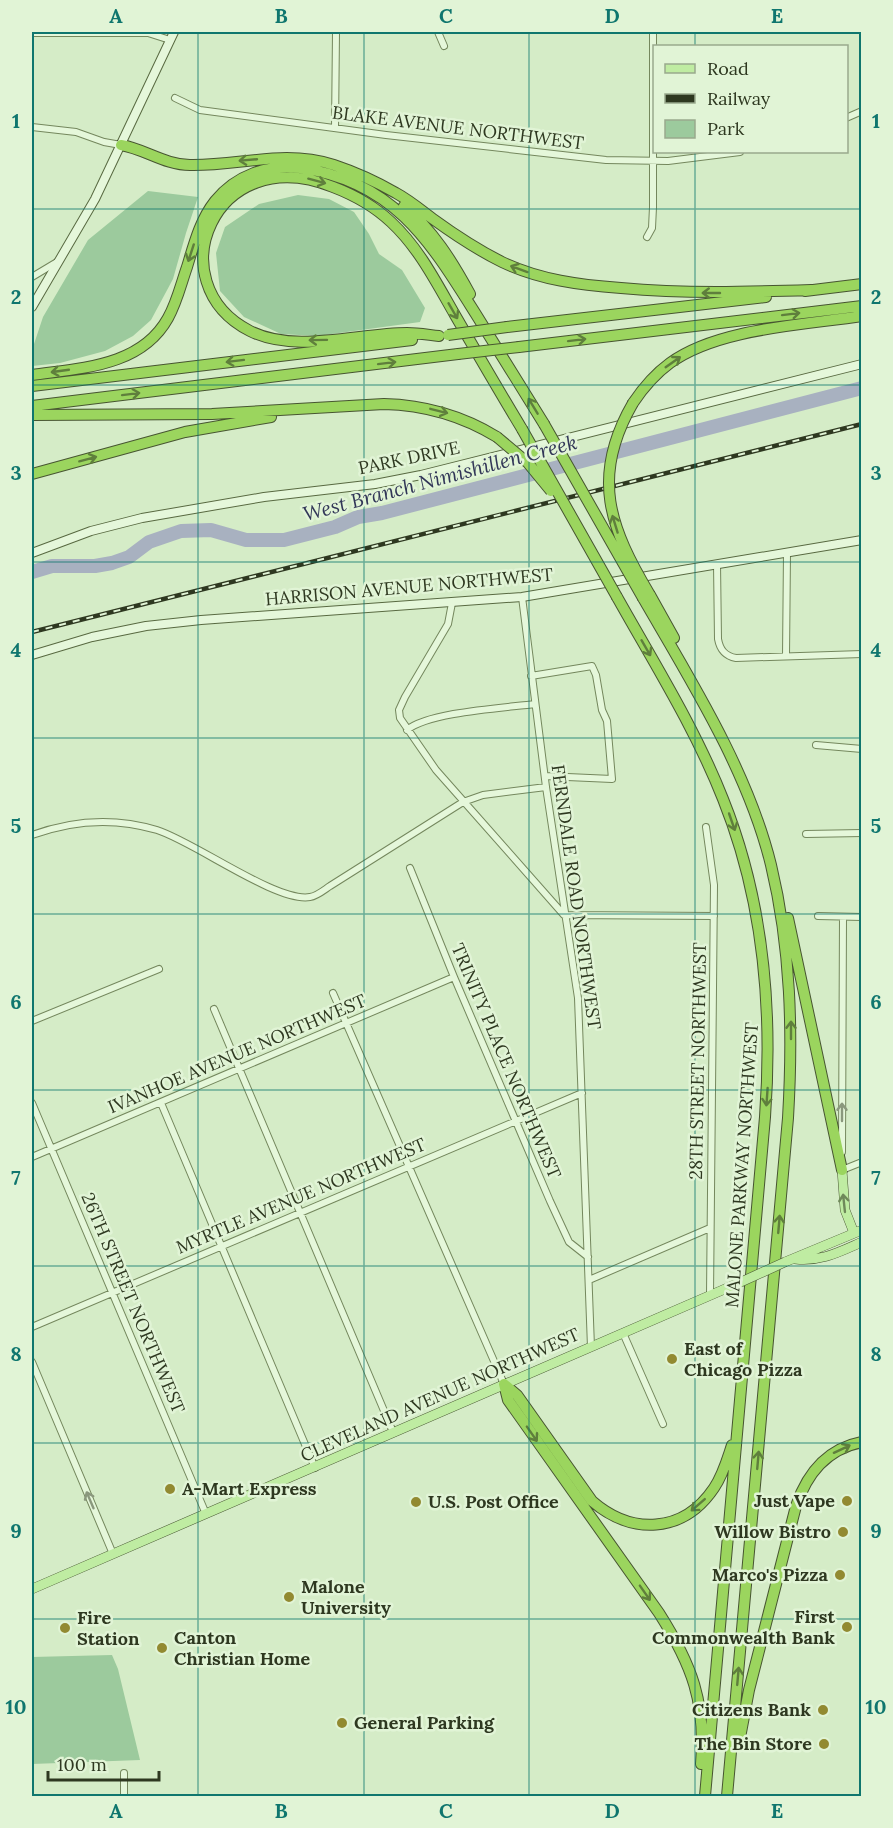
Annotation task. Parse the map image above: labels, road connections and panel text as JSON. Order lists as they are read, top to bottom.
{
  "streets": {
    "highway": ["MALONE PARKWAY NORTHWEST"],
    "main road": ["PARK DRIVE", "HARRISON AVENUE NORTHWEST", "CLEVELAND AVENUE NORTHWEST"],
    "street": [
      "BLAKE AVENUE NORTHWEST",
      "FERNDALE ROAD NORTHWEST",
      "IVANHOE AVENUE NORTHWEST",
      "TRINITY PLACE NORTHWEST",
      "28TH STREET NORTHWEST",
      "MYRTLE AVENUE NORTHWEST",
      "26TH STREET NORTHWEST"
    ]
  },
  "crossings": [
    ["HARRISON AVENUE NORTHWEST", "FERNDALE ROAD NORTHWEST"],
    ["FERNDALE ROAD NORTHWEST", "TRINITY PLACE NORTHWEST"],
    ["FERNDALE ROAD NORTHWEST", "MYRTLE AVENUE NORTHWEST"],
    ["FERNDALE ROAD NORTHWEST", "CLEVELAND AVENUE NORTHWEST"],
    ["IVANHOE AVENUE NORTHWEST", "TRINITY PLACE NORTHWEST"],
    ["IVANHOE AVENUE NORTHWEST", "26TH STREET NORTHWEST"],
    ["TRINITY PLACE NORTHWEST", "MYRTLE AVENUE NORTHWEST"],
    ["28TH STREET NORTHWEST", "CLEVELAND AVENUE NORTHWEST"],
    ["MYRTLE AVENUE NORTHWEST", "26TH STREET NORTHWEST"],
    ["26TH STREET NORTHWEST", "CLEVELAND AVENUE NORTHWEST"]
  ],
  "water": ["West Branch Nimishillen Creek"],
  "places": [
    "East of Chicago Pizza",
    "A-Mart Express",
    "Just Vape",
    "U.S. Post Office",
    "Willow Bistro",
    "Marco's Pizza",
    "Malone University",
    "First Commonwealth Bank",
    "Fire Station",
    "Canton Christian Home",
    "Citizens Bank",
    "General Parking",
    "The Bin Store"
  ],
  "legend": ["Road", "Railway", "Park"],
  "scale_bar": "100 m",
  "grid": {
    "columns": [
      "A",
      "B",
      "C",
      "D",
      "E"
    ],
    "rows": [
      "1",
      "2",
      "3",
      "4",
      "5",
      "6",
      "7",
      "8",
      "9",
      "10"
    ]
  }
}
